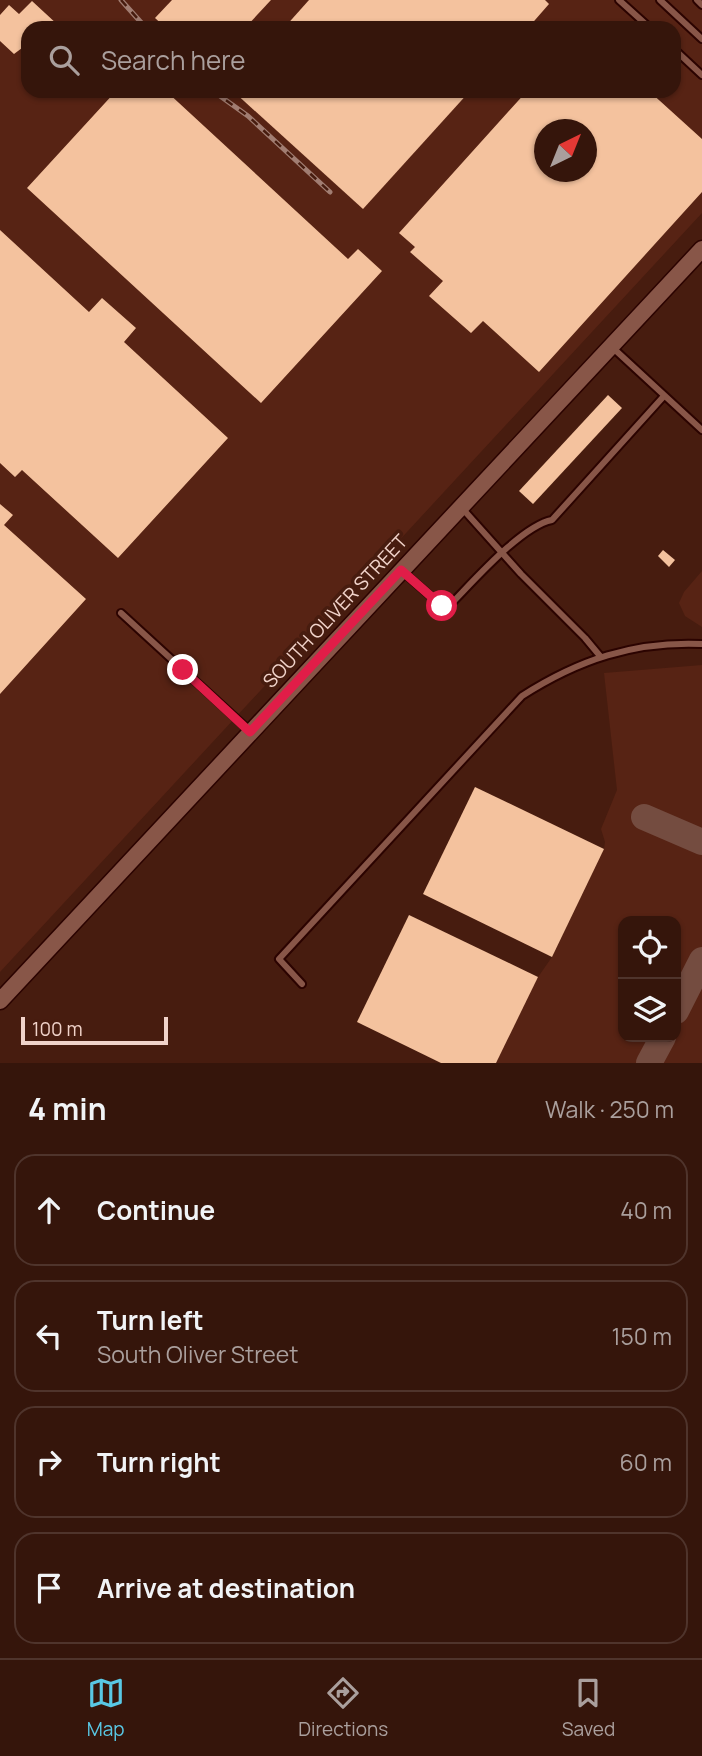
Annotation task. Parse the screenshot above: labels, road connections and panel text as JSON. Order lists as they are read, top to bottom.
{
  "streets": {
    "main road": ["SOUTH OLIVER STREET"]
  },
  "scale_bar": "100 m",
  "north": "top right",
  "page": {
    "search": "Search here",
    "scale": "100 m",
    "heading": ["4 min", "Walk · 250 m"],
    "list": [
      ["Continue", "40 m"],
      ["Turn left", "South Oliver Street", "150 m"],
      ["Turn right", "60 m"],
      "Arrive at destination"
    ],
    "nav": ["Map", "Directions", "Saved"]
  }
}
